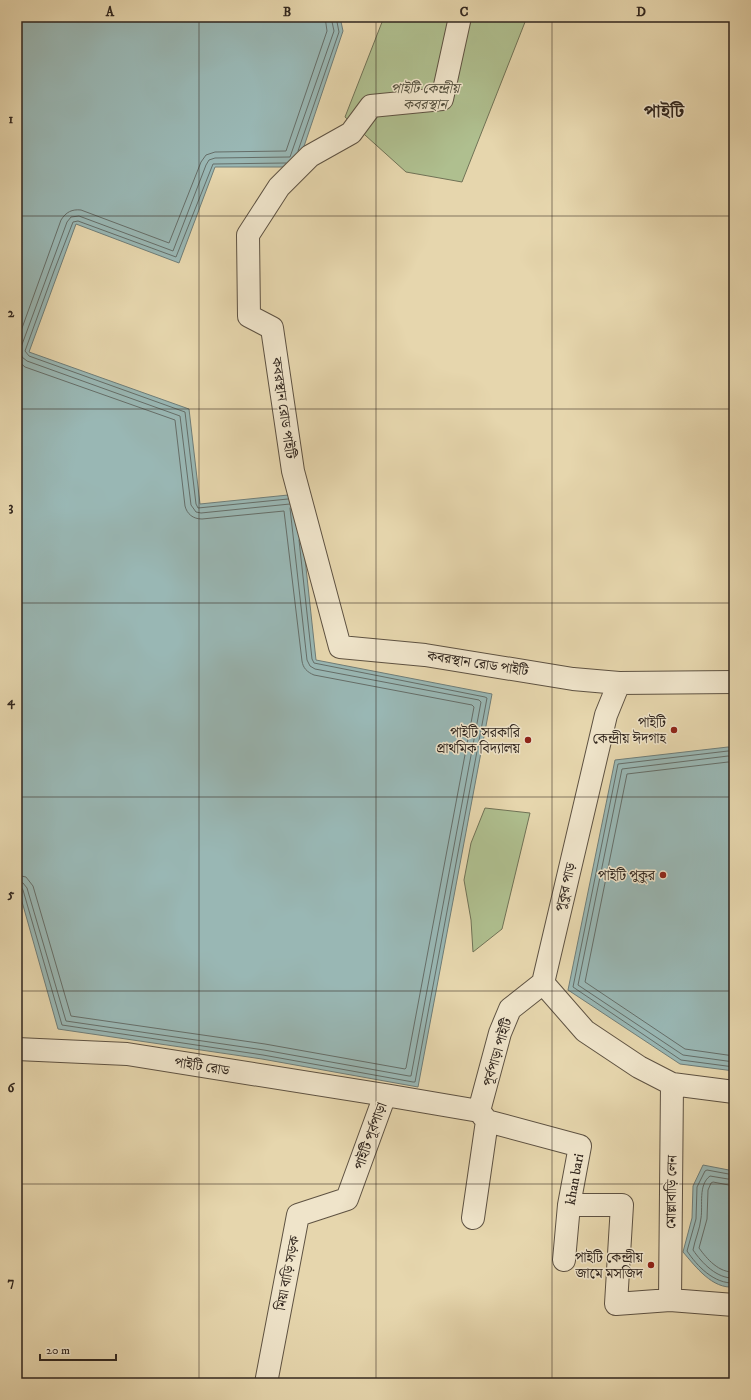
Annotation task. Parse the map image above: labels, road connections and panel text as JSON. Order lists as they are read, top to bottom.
{
  "streets": {
    "street": [
      "কবরস্থান রোড পাইটি",
      "পুকুর পাড়",
      "পূর্বপাড়া পাইটি",
      "পাইটি রোড",
      "পাইটি পূর্বপাড়া",
      "khan bari",
      "মোল্লাবাড়ি লেন",
      "মিয়া বাড়ি সড়ক"
    ]
  },
  "crossings": [
    ["কবরস্থান রোড পাইটি", "পুকুর পাড়"],
    ["পুকুর পাড়", "পূর্বপাড়া পাইটি"],
    ["পূর্বপাড়া পাইটি", "পাইটি পূর্বপাড়া"],
    ["পূর্বপাড়া পাইটি", "khan bari"],
    ["পাইটি রোড", "পাইটি পূর্বপাড়া"],
    ["পাইটি পূর্বপাড়া", "khan bari"],
    ["পাইটি পূর্বপাড়া", "মিয়া বাড়ি সড়ক"]
  ],
  "districts": ["পাইটি"],
  "parks": ["পাইটি কেন্দ্রীয় কবরস্থান"],
  "places": [
    "পাইটি কেন্দ্রীয় ঈদগাহ",
    "পাইটি সরকারি প্রাথমিক বিদ্যালয়",
    "পাইটি পুকুর",
    "পাইটি কেন্দ্রীয় জামে মসজিদ"
  ],
  "scale_bar": "20 m",
  "grid": {
    "columns": [
      "A",
      "B",
      "C",
      "D"
    ],
    "rows": [
      "1",
      "2",
      "3",
      "4",
      "5",
      "6",
      "7"
    ]
  }
}
